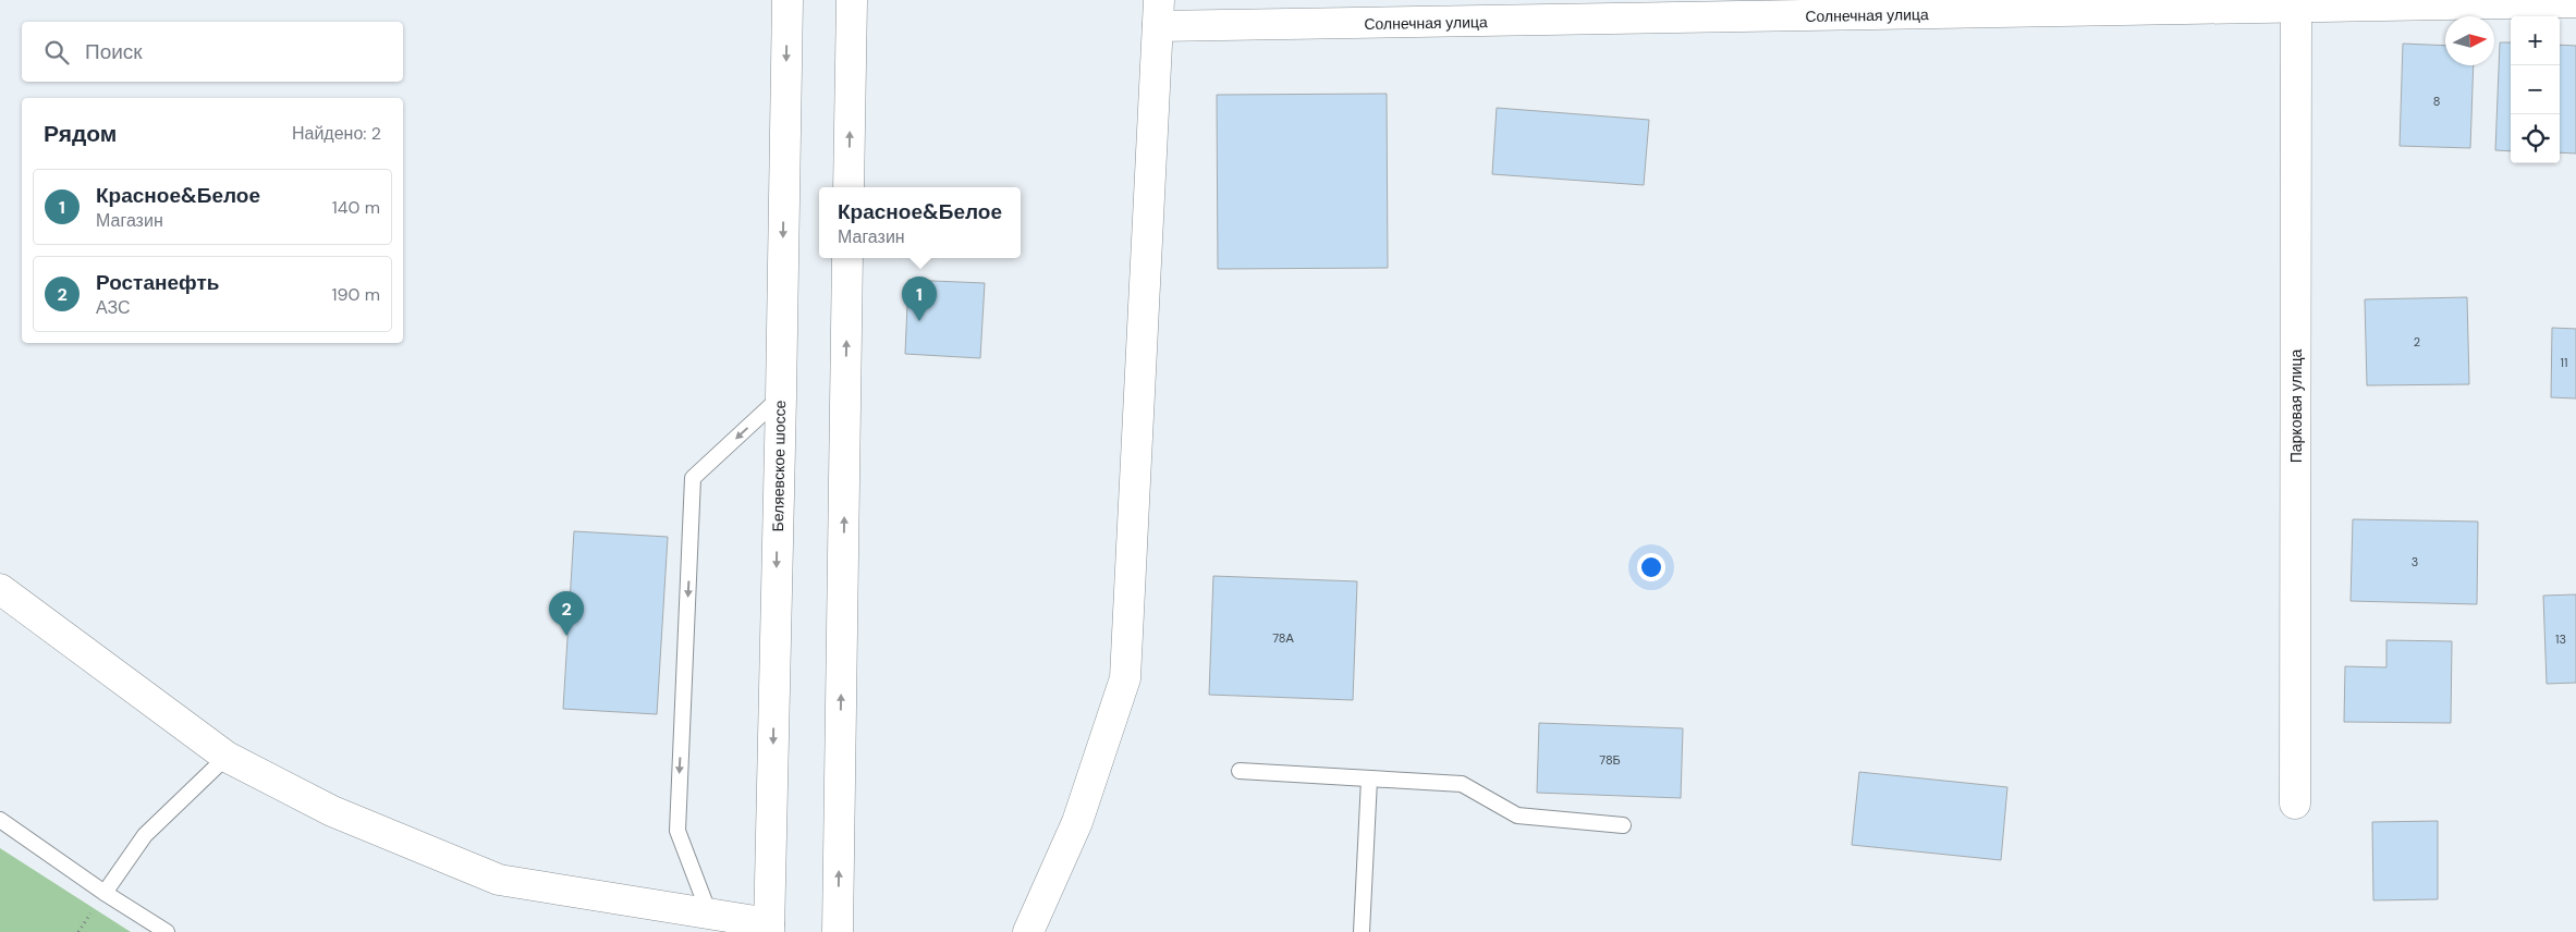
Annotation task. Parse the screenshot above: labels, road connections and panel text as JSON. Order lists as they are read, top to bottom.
{
  "streets": {
    "street": ["Солнечная улица", "Парковая улица", "Беляевское шоссе"]
  },
  "crossings": [
    ["Солнечная улица", "Парковая улица"]
  ],
  "house_numbers": [
    "8",
    "2",
    "11",
    "3",
    "78А",
    "13",
    "78Б"
  ],
  "north": "right",
  "page": {
    "map_buttons": ["+", "−"],
    "search": "Поиск",
    "heading": ["Рядом", "Найдено: 2"],
    "list": [
      {
        "mark": "1",
        "name": "Красное&Белое",
        "note": "Магазин",
        "value": "140 m"
      },
      {
        "mark": "2",
        "name": "Ростанефть",
        "note": "АЗС",
        "value": "190 m"
      }
    ],
    "popup": ["Красное&Белое", "Магазин"],
    "pins": ["1", "2"]
  }
}
